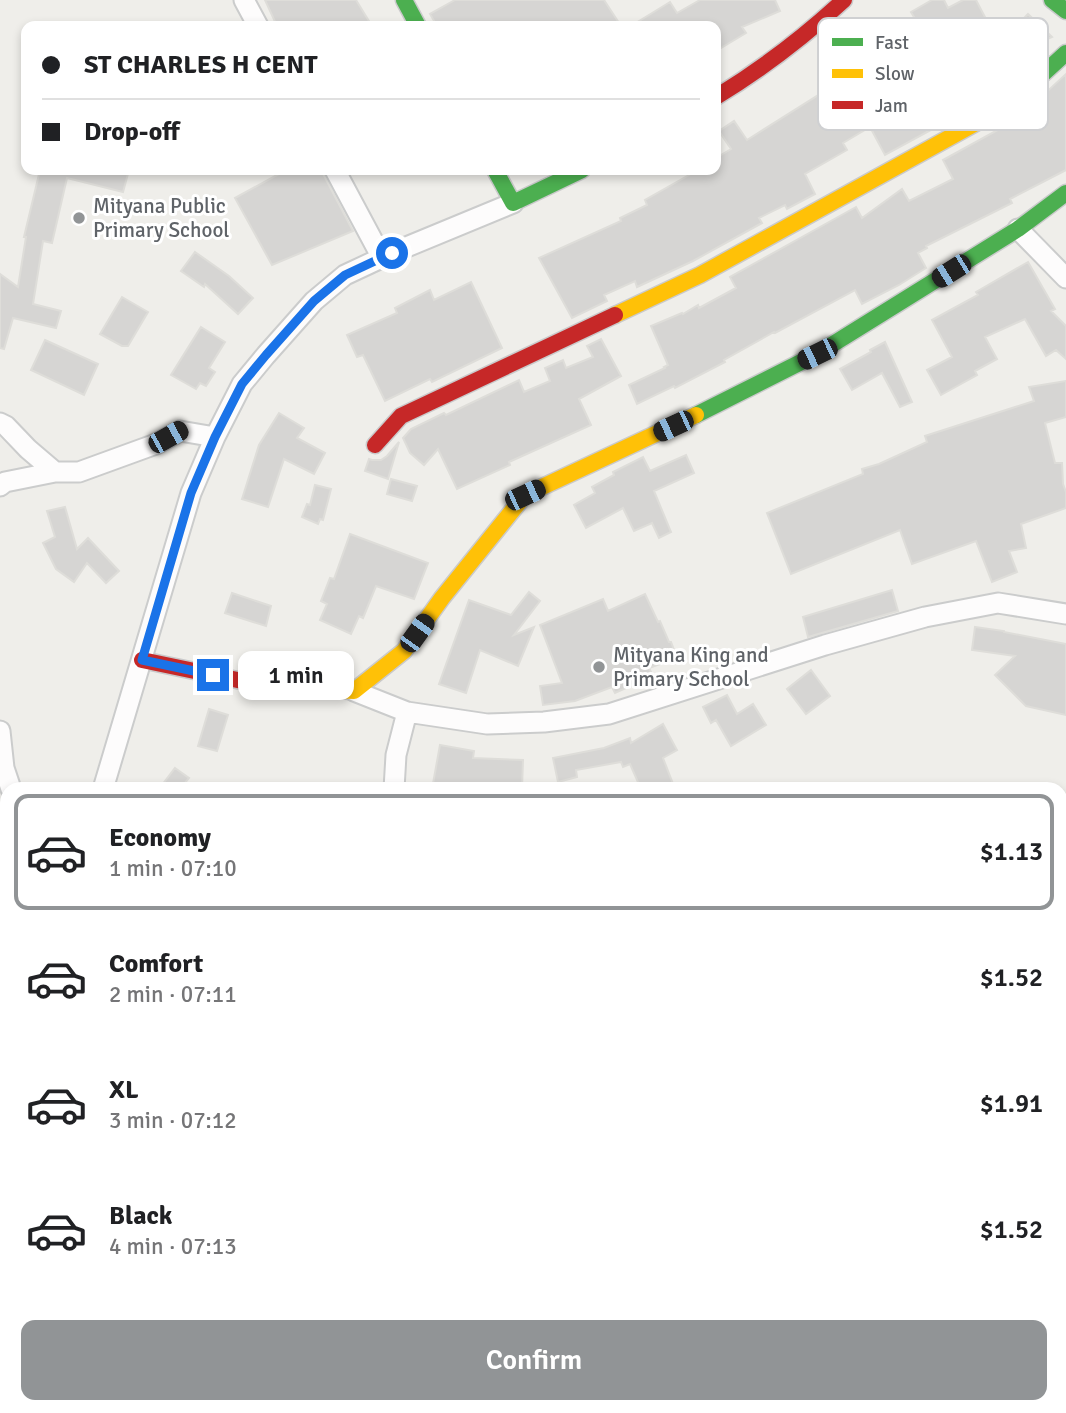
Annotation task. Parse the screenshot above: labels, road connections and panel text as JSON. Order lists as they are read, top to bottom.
{
  "places": ["Mityana Public Primary School", "Mityana King and Primary School"],
  "legend": ["Fast", "Slow", "Jam"],
  "page": {
    "banner": ["ST CHARLES H CENT", "Drop-off"],
    "bubble": "1 min",
    "list": [
      {
        "name": "Economy",
        "note": "1 min · 07:10",
        "value": "$1.13"
      },
      {
        "name": "Comfort",
        "note": "2 min · 07:11",
        "value": "$1.52"
      },
      {
        "name": "XL",
        "note": "3 min · 07:12",
        "value": "$1.91"
      },
      {
        "name": "Black",
        "note": "4 min · 07:13",
        "value": "$1.52"
      }
    ],
    "buttons": "Confirm"
  }
}
